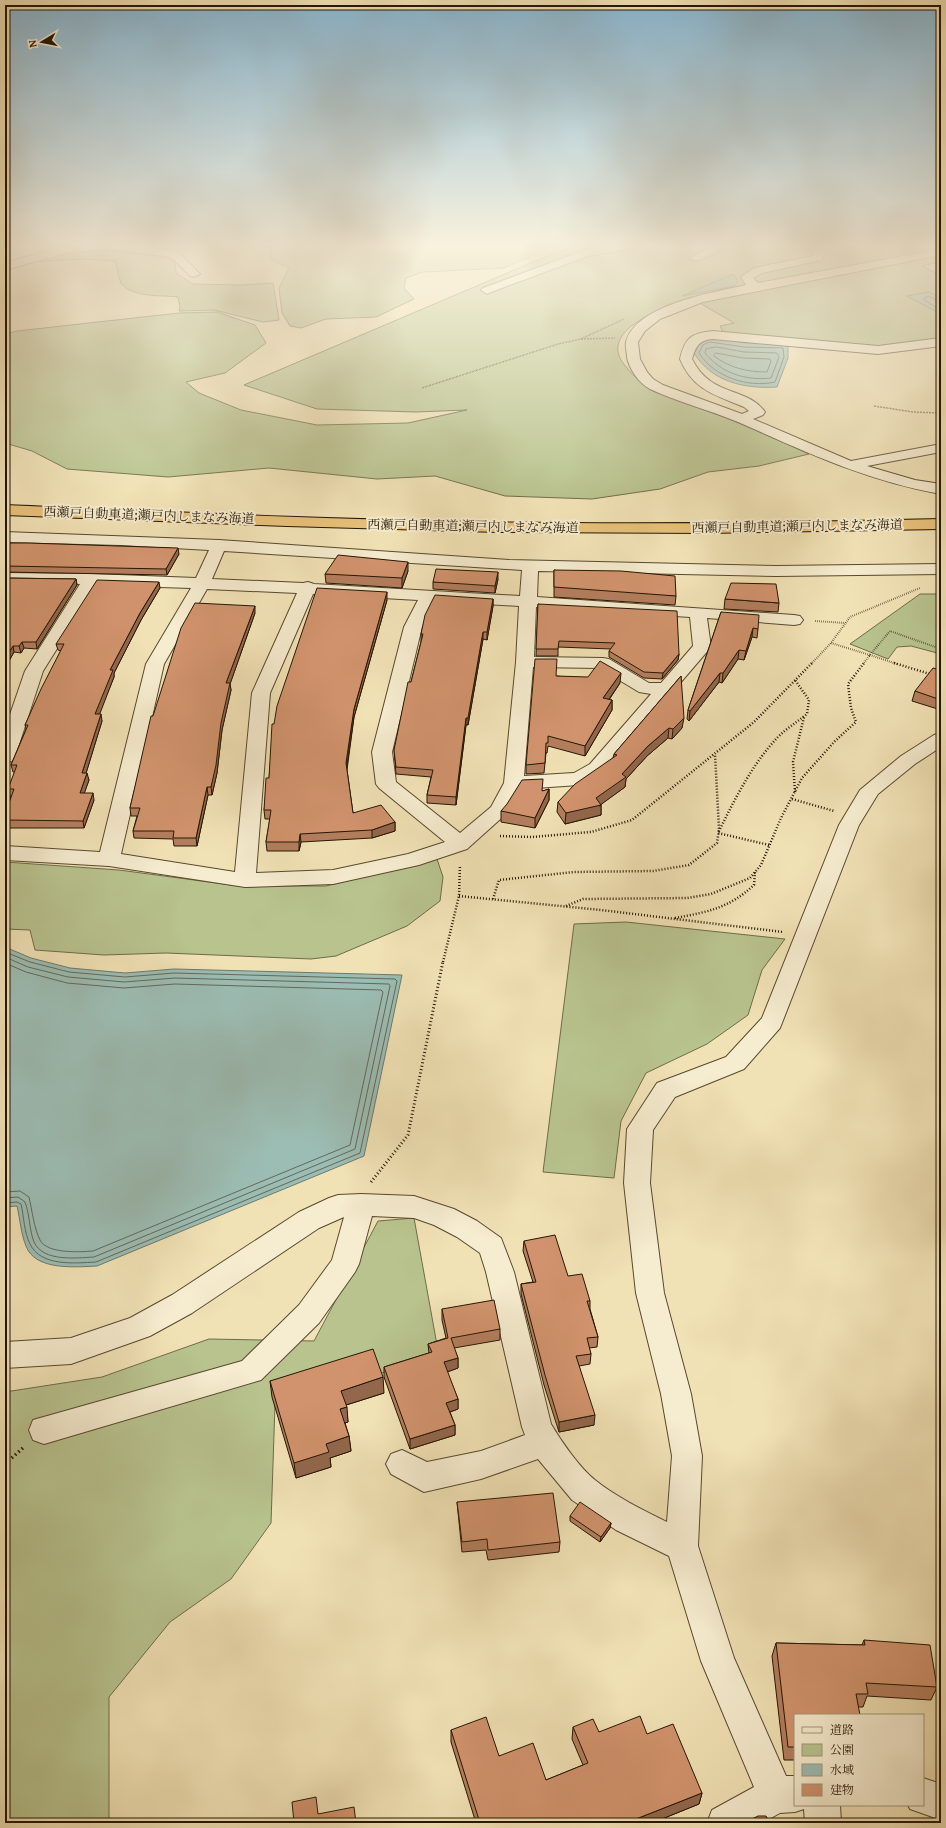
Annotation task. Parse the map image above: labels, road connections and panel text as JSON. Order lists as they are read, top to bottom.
{
  "streets": {
    "highway": ["西瀬戸自動車道;瀬戸内しまなみ海道"]
  },
  "legend": [
    "道路",
    "公園",
    "水域",
    "建物"
  ],
  "north": "left"
}
